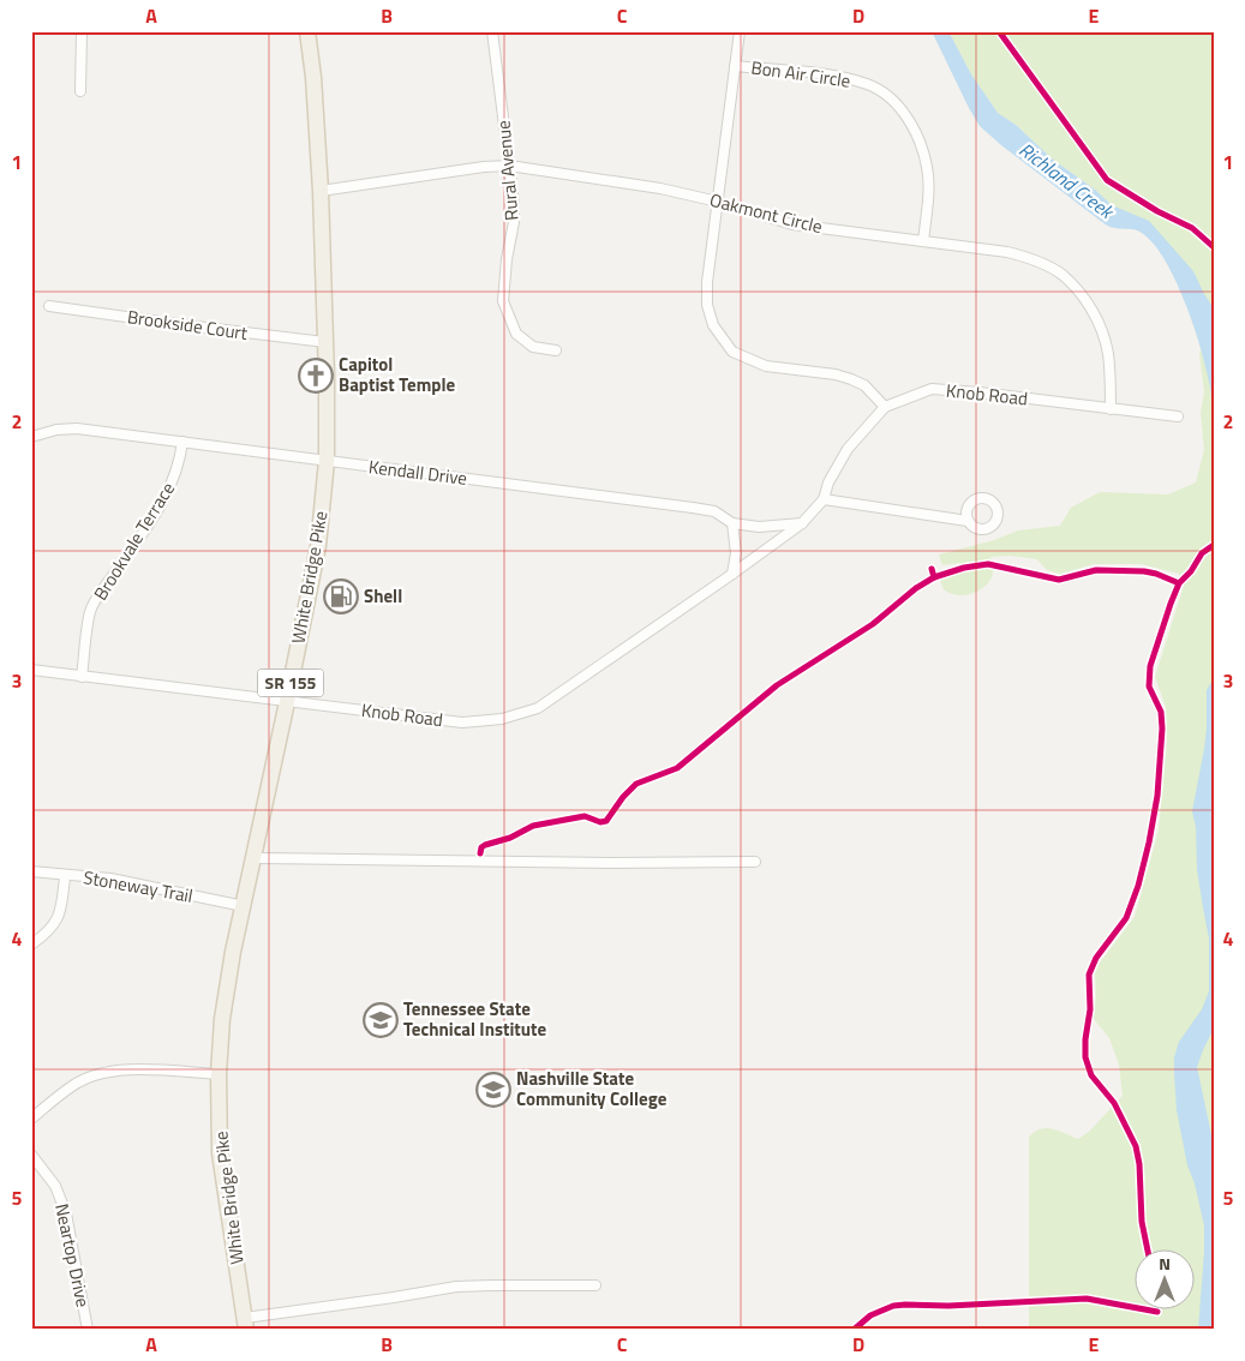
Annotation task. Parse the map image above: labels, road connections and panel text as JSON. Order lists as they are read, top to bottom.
{
  "streets": {
    "main road": ["White Bridge Pike", "SR 155"],
    "street": [
      "Bon Air Circle",
      "Rural Avenue",
      "Oakmont Circle",
      "Brookside Court",
      "Knob Road",
      "Kendall Drive",
      "Brookvale Terrace",
      "Stoneway Trail",
      "Neartop Drive"
    ]
  },
  "crossings": [
    ["Bon Air Circle", "Oakmont Circle"],
    ["Rural Avenue", "Oakmont Circle"],
    ["Oakmont Circle", "Knob Road"],
    ["Oakmont Circle", "White Bridge Pike"],
    ["Brookside Court", "White Bridge Pike"],
    ["Knob Road", "Kendall Drive"],
    ["Knob Road", "Brookvale Terrace"],
    ["Knob Road", "White Bridge Pike"],
    ["Kendall Drive", "Brookvale Terrace"],
    ["Kendall Drive", "White Bridge Pike"],
    ["White Bridge Pike", "Stoneway Trail"]
  ],
  "water": ["Richland Creek"],
  "places": {
    "church": ["Capitol Baptist Temple"],
    "fuel station": ["Shell"],
    "school or university": ["Tennessee State Technical Institute", "Nashville State Community College"]
  },
  "north": "top",
  "grid": {
    "columns": [
      "A",
      "B",
      "C",
      "D",
      "E"
    ],
    "rows": [
      "1",
      "2",
      "3",
      "4",
      "5"
    ]
  }
}
